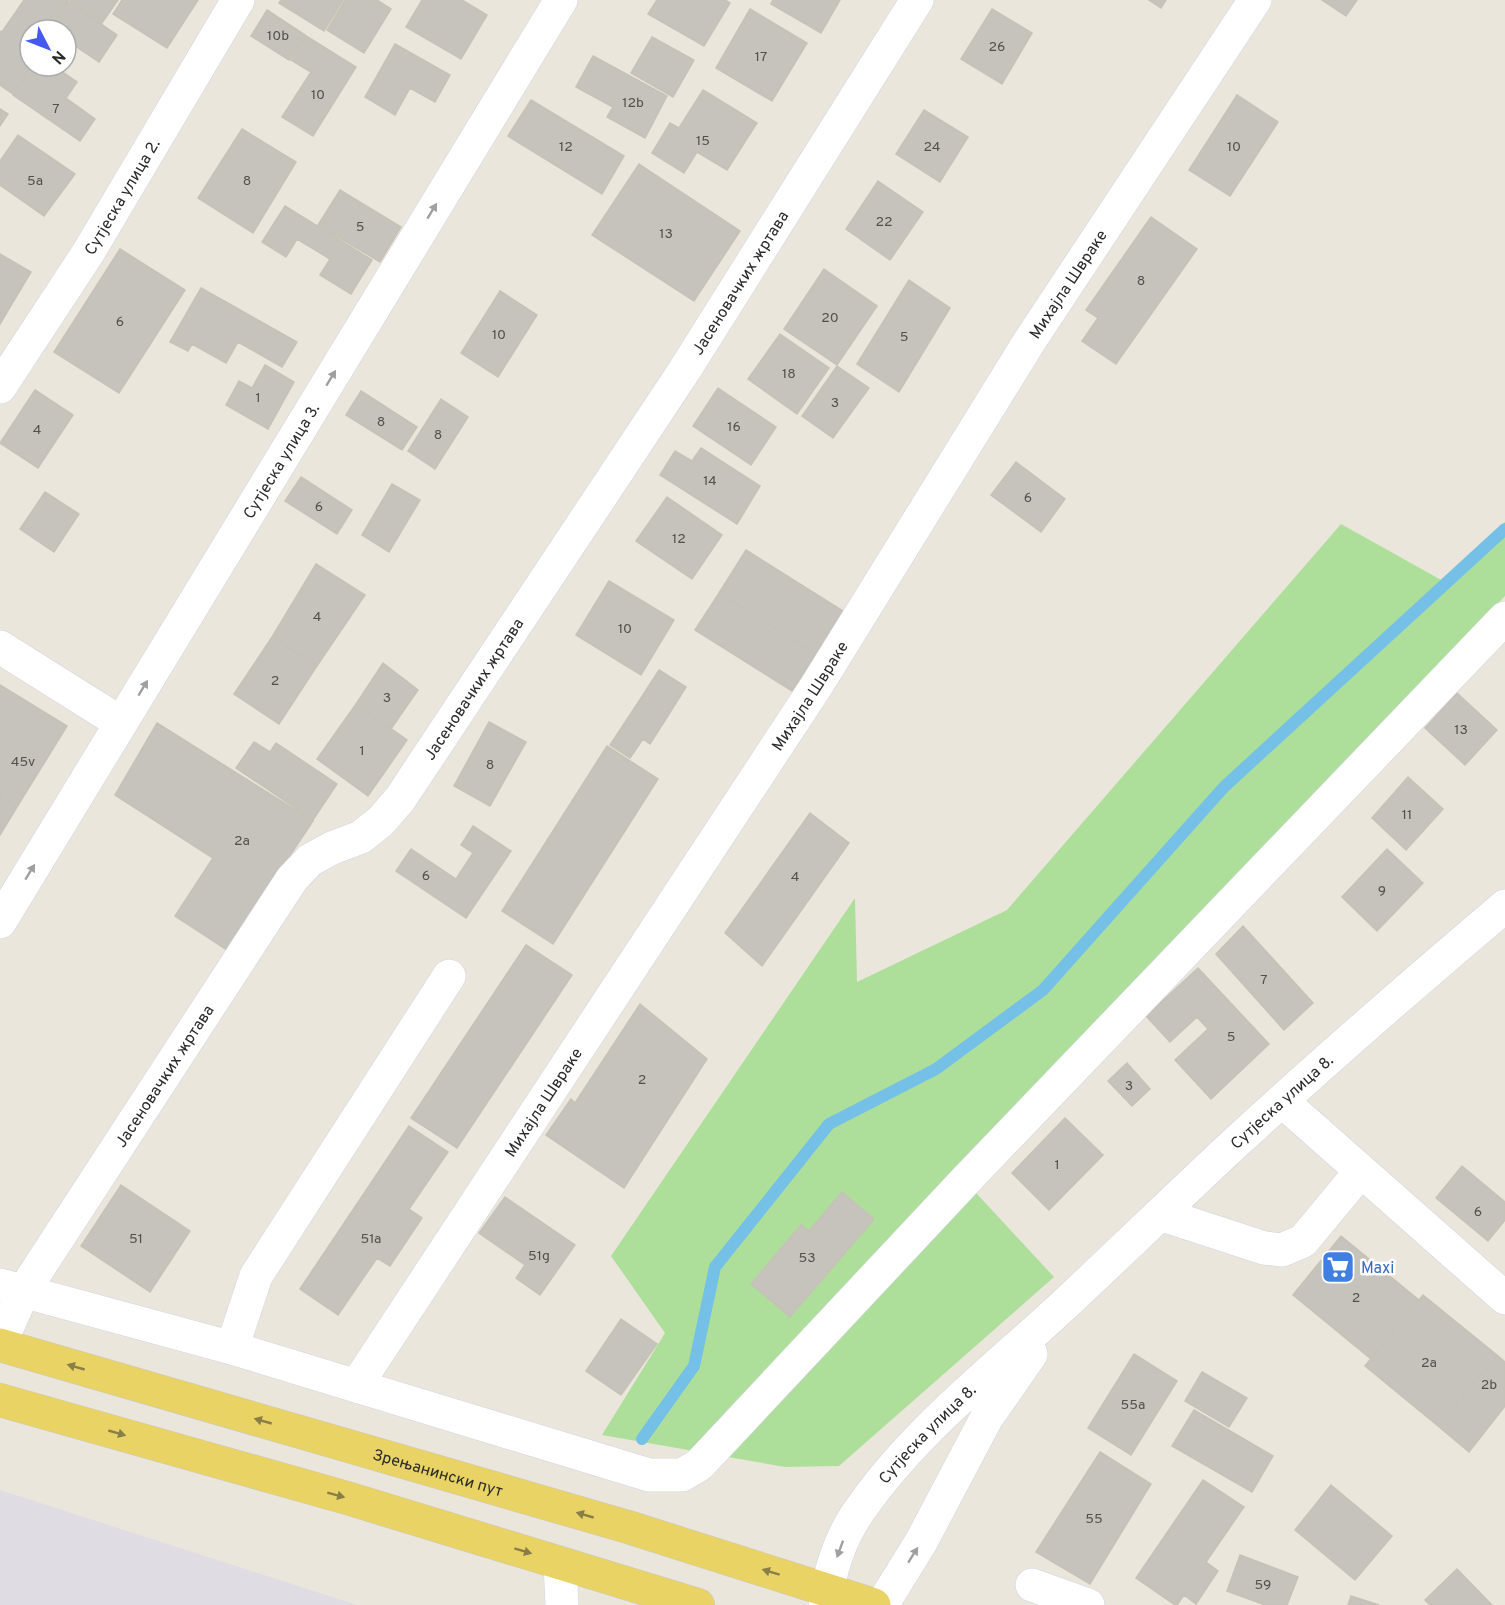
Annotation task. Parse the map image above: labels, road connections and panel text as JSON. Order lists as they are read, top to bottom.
{
  "streets": {
    "main road": ["Зрењанински пут"],
    "street": [
      "Сутјеска улица 2.",
      "Јасеновачких жртава",
      "Михајла Швраке",
      "Сутјеска улица 3.",
      "Сутјеска улица 8."
    ]
  },
  "crossings": [
    ["Јасеновачких жртава", "Зрењанински пут"],
    ["Сутјеска улица 8.", "Зрењанински пут"]
  ],
  "one_way": ["Сутјеска улица 3."],
  "places": {
    "supermarket": ["Maxi"]
  },
  "house_numbers": [
    "10b",
    "26",
    "17",
    "10",
    "12b",
    "7",
    "15",
    "12",
    "24",
    "10",
    "5a",
    "8",
    "22",
    "5",
    "13",
    "8",
    "20",
    "6",
    "10",
    "5",
    "18",
    "1",
    "3",
    "8",
    "16",
    "4",
    "8",
    "14",
    "6",
    "6",
    "12",
    "4",
    "10",
    "2",
    "3",
    "13",
    "1",
    "45v",
    "8",
    "11",
    "2a",
    "6",
    "4",
    "9",
    "7",
    "5",
    "2",
    "3",
    "1",
    "6",
    "51",
    "51a",
    "51g",
    "53",
    "2",
    "2a",
    "2b",
    "55a",
    "55",
    "59"
  ],
  "north": "bottom right"
}
